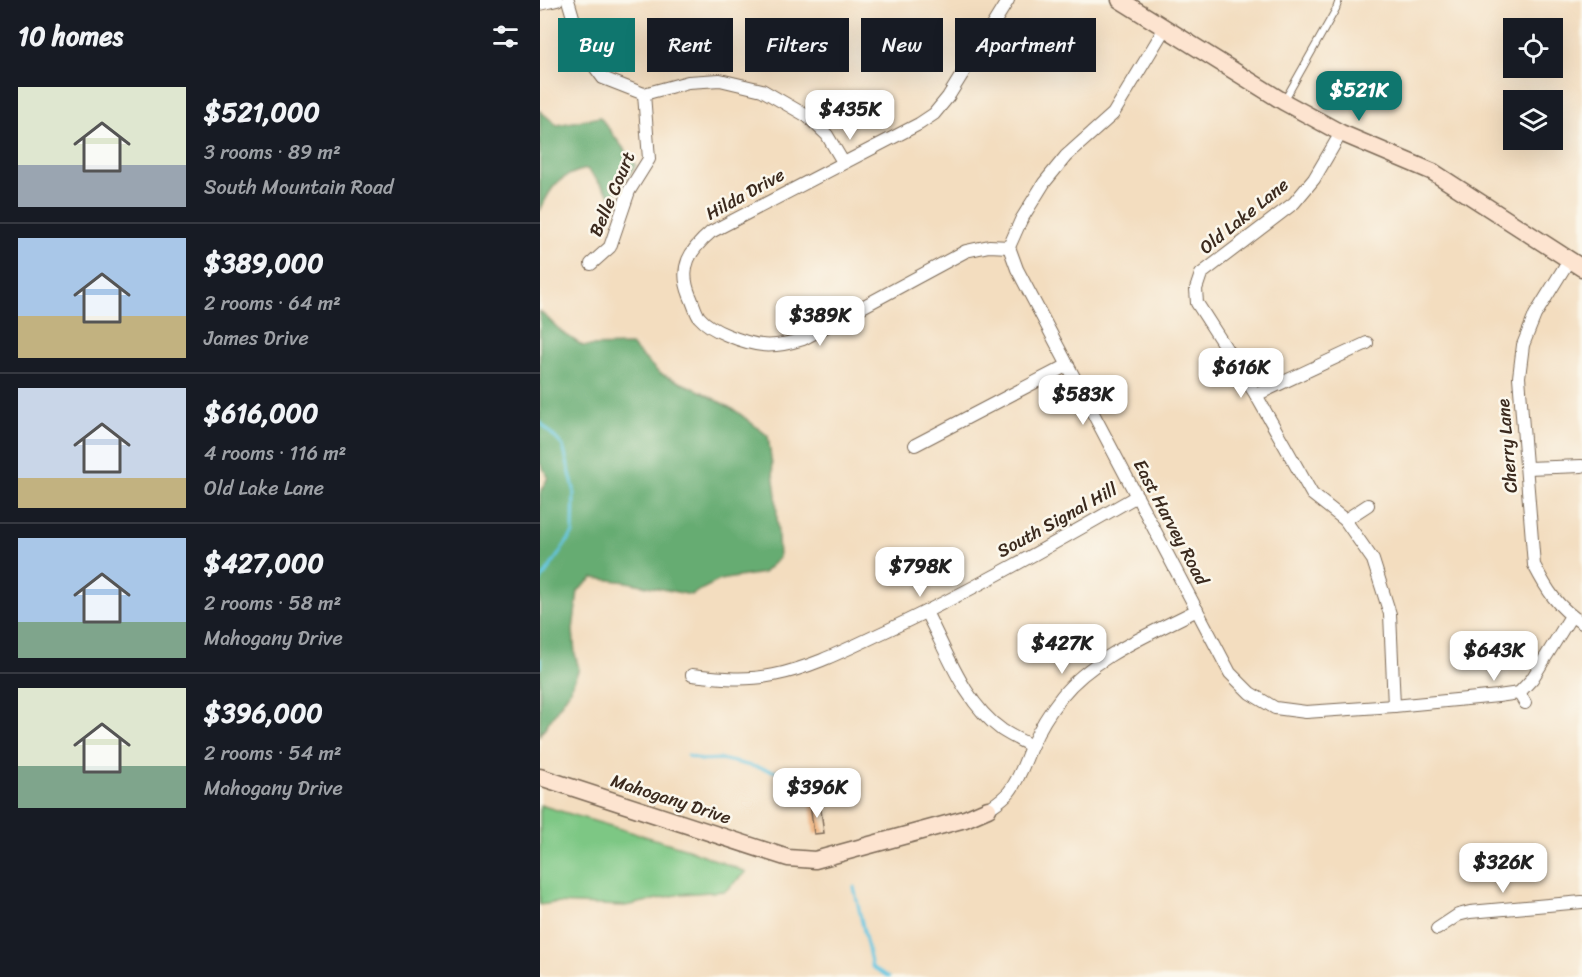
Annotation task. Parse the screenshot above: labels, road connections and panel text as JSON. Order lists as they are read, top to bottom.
{
  "streets": {
    "street": [
      "Belle Court",
      "Hilda Drive",
      "Old Lake Lane",
      "Cherry Lane",
      "South Signal Hill",
      "East Harvey Road",
      "Mahogany Drive"
    ]
  },
  "crossings": [
    ["Hilda Drive", "East Harvey Road"],
    ["Old Lake Lane", "East Harvey Road"],
    ["Cherry Lane", "East Harvey Road"],
    ["South Signal Hill", "East Harvey Road"],
    ["East Harvey Road", "Mahogany Drive"]
  ],
  "page": {
    "heading": "10 homes",
    "chip": [
      "Buy",
      "Rent",
      "Filters",
      "New",
      "Apartment"
    ],
    "price": [
      "$521K",
      "$435K",
      "$389K",
      "$616K",
      "$583K",
      "$798K",
      "$427K",
      "$643K",
      "$396K",
      "$326K"
    ],
    "list": [
      {
        "name": "$521,000",
        "note": "3 rooms · 89 m² · South Mountain Road"
      },
      {
        "name": "$389,000",
        "note": "2 rooms · 64 m² · James Drive"
      },
      {
        "name": "$616,000",
        "note": "4 rooms · 116 m² · Old Lake Lane"
      },
      {
        "name": "$427,000",
        "note": "2 rooms · 58 m² · Mahogany Drive"
      },
      {
        "name": "$396,000",
        "note": "2 rooms · 54 m² · Mahogany Drive"
      }
    ]
  }
}
